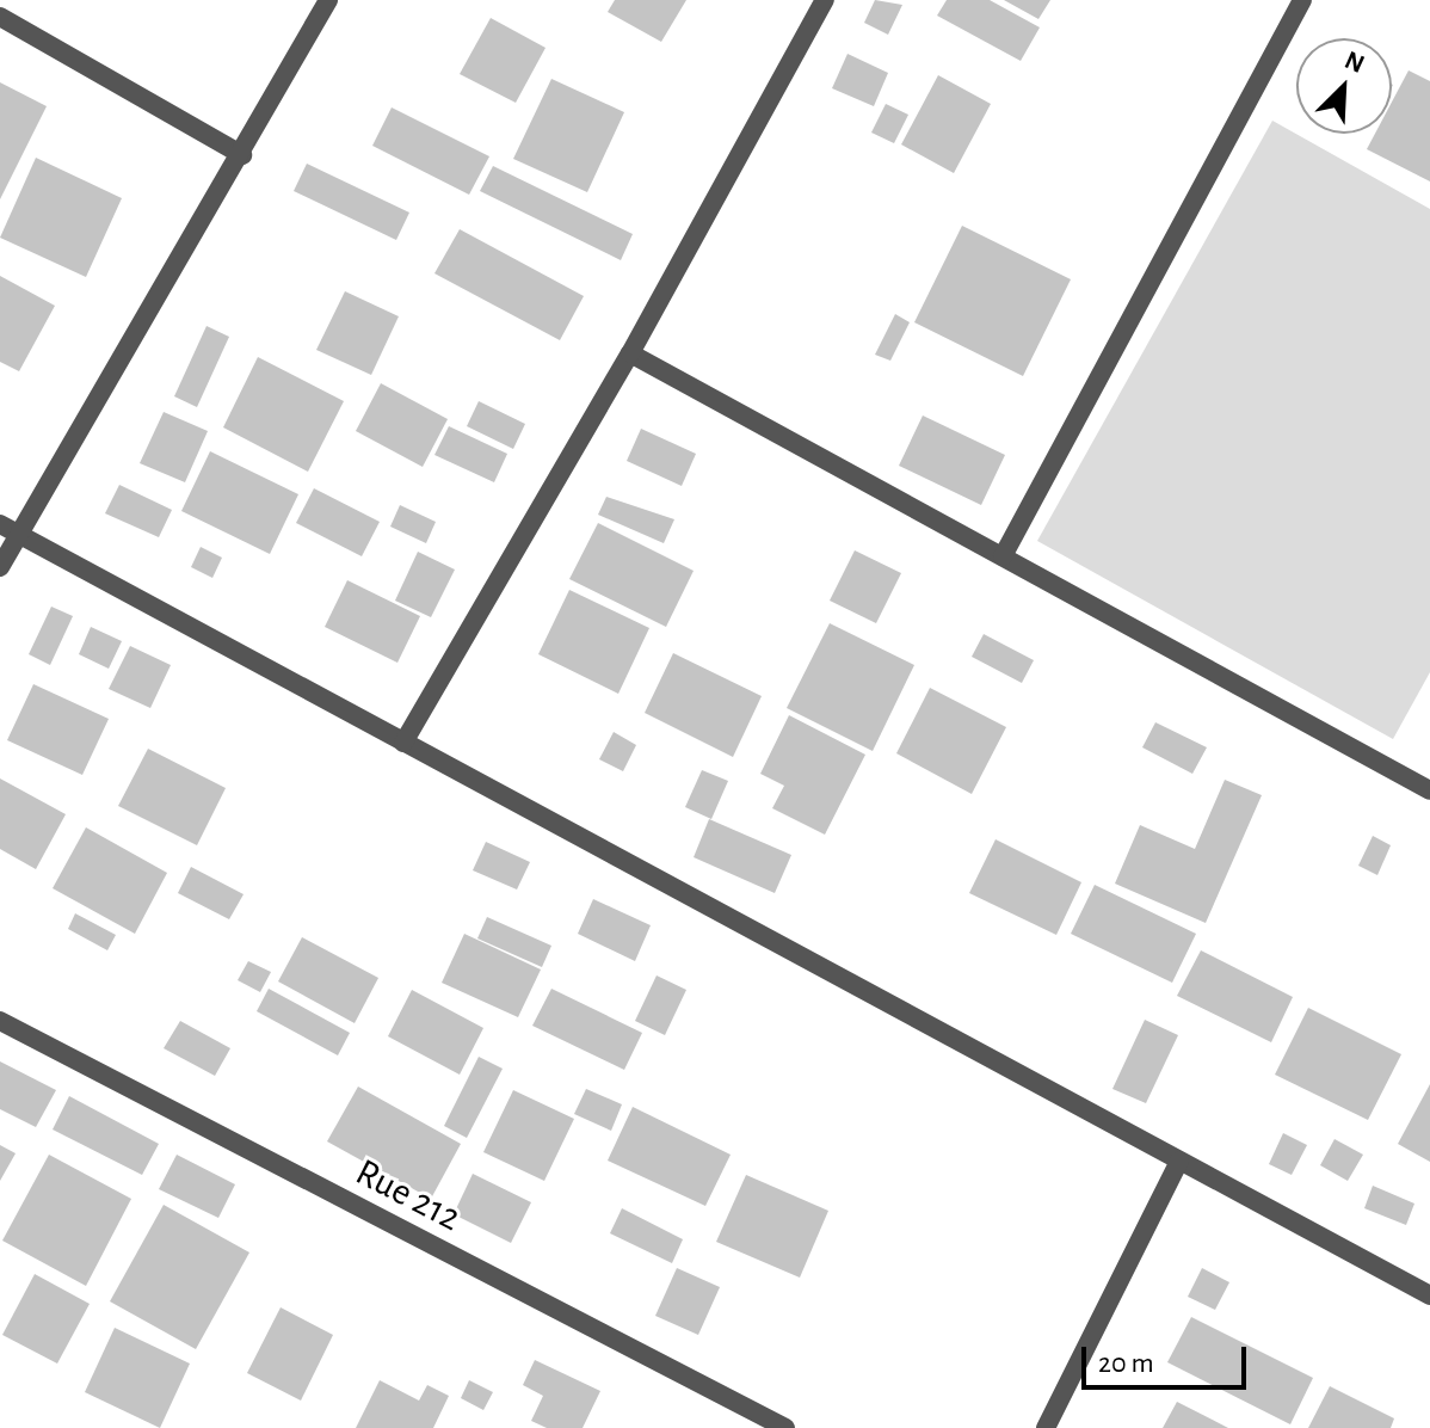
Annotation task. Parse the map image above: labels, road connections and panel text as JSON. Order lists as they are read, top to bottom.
{
  "streets": {
    "street": ["Rue 212"]
  },
  "scale_bar": "20 m",
  "north": "top right"
}
